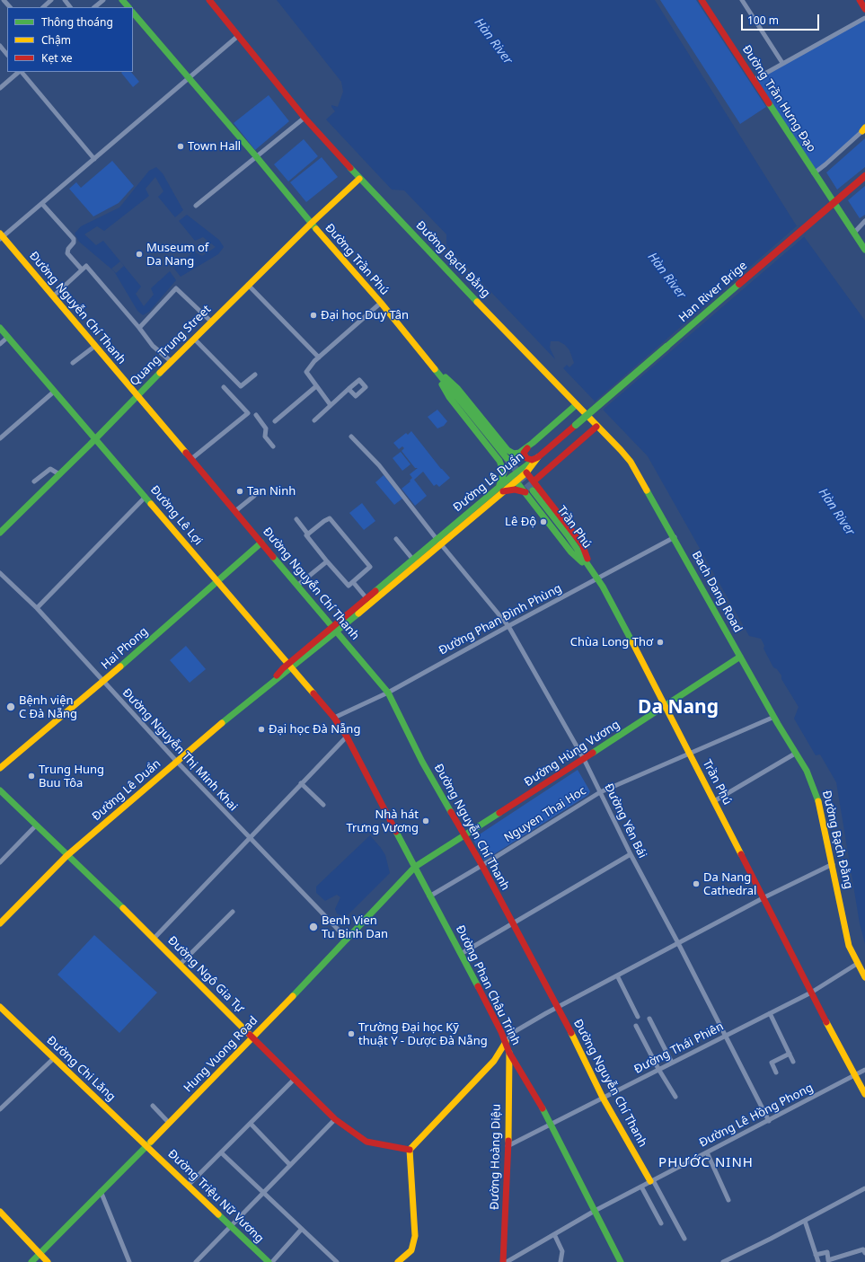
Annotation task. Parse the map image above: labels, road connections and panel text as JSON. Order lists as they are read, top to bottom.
{
  "streets": {
    "main road": [
      "Đường Trần Hưng Đạo",
      "Đường Trần Phú",
      "Đường Bạch Đằng",
      "Han River Brige",
      "Đường Nguyễn Chí Thanh",
      "Quang Trung Street",
      "Đường Lê Duẩn",
      "Đường Lê Lợi",
      "Trần Phú",
      "Bach Dang Road",
      "Hai Phong",
      "Đường Hùng Vương",
      "Đường Ngô Gia Tự",
      "Đường Phan Châu Trinh",
      "Hung Vuong Road",
      "Đường Chi Lăng",
      "Đường Hoàng Diệu",
      "Đường Triệu Nữ Vương"
    ],
    "street": [
      "Đường Phan Đình Phùng",
      "Đường Nguyễn Thị Minh Khai",
      "Nguyen Thai Hoc",
      "Đường Yên Bái",
      "Đường Thái Phiên",
      "Đường Lê Hồng Phong"
    ]
  },
  "crossings": [
    ["Đường Trần Phú", "Quang Trung Street"],
    ["Đường Bạch Đằng", "Quang Trung Street"],
    ["Đường Bạch Đằng", "Bach Dang Road"],
    ["Đường Bạch Đằng", "Đường Phan Đình Phùng"],
    ["Đường Bạch Đằng", "Đường Hùng Vương"],
    ["Đường Bạch Đằng", "Nguyen Thai Hoc"],
    ["Đường Bạch Đằng", "Đường Thái Phiên"],
    ["Han River Brige", "Đường Lê Duẩn"],
    ["Đường Nguyễn Chí Thanh", "Quang Trung Street"],
    ["Đường Nguyễn Chí Thanh", "Đường Lê Duẩn"],
    ["Đường Nguyễn Chí Thanh", "Đường Phan Đình Phùng"],
    ["Đường Nguyễn Chí Thanh", "Hai Phong"],
    ["Đường Nguyễn Chí Thanh", "Đường Hùng Vương"],
    ["Đường Nguyễn Chí Thanh", "Nguyen Thai Hoc"],
    ["Đường Nguyễn Chí Thanh", "Đường Thái Phiên"],
    ["Đường Nguyễn Chí Thanh", "Đường Lê Hồng Phong"],
    ["Quang Trung Street", "Đường Lê Lợi"],
    ["Đường Lê Duẩn", "Đường Lê Lợi"],
    ["Đường Lê Duẩn", "Trần Phú"],
    ["Đường Lê Duẩn", "Đường Nguyễn Thị Minh Khai"],
    ["Đường Lê Duẩn", "Đường Yên Bái"],
    ["Đường Lê Duẩn", "Đường Ngô Gia Tự"],
    ["Đường Lê Lợi", "Đường Phan Đình Phùng"],
    ["Đường Lê Lợi", "Hai Phong"],
    ["Đường Lê Lợi", "Đường Phan Châu Trinh"],
    ["Trần Phú", "Đường Phan Đình Phùng"],
    ["Trần Phú", "Đường Hùng Vương"],
    ["Trần Phú", "Nguyen Thai Hoc"],
    ["Trần Phú", "Đường Thái Phiên"],
    ["Trần Phú", "Đường Lê Hồng Phong"],
    ["Bach Dang Road", "Đường Phan Đình Phùng"],
    ["Bach Dang Road", "Đường Hùng Vương"],
    ["Đường Phan Đình Phùng", "Đường Yên Bái"],
    ["Đường Phan Đình Phùng", "Đường Phan Châu Trinh"],
    ["Hai Phong", "Đường Nguyễn Thị Minh Khai"],
    ["Đường Nguyễn Thị Minh Khai", "Hung Vuong Road"],
    ["Đường Hùng Vương", "Đường Yên Bái"],
    ["Đường Hùng Vương", "Đường Phan Châu Trinh"],
    ["Đường Hùng Vương", "Hung Vuong Road"],
    ["Nguyen Thai Hoc", "Đường Yên Bái"],
    ["Nguyen Thai Hoc", "Đường Phan Châu Trinh"],
    ["Đường Yên Bái", "Đường Thái Phiên"],
    ["Đường Yên Bái", "Đường Lê Hồng Phong"],
    ["Đường Ngô Gia Tự", "Hung Vuong Road"],
    ["Đường Phan Châu Trinh", "Đường Thái Phiên"],
    ["Đường Phan Châu Trinh", "Hung Vuong Road"],
    ["Đường Phan Châu Trinh", "Đường Lê Hồng Phong"],
    ["Đường Phan Châu Trinh", "Đường Hoàng Diệu"],
    ["Đường Thái Phiên", "Đường Hoàng Diệu"],
    ["Hung Vuong Road", "Đường Chi Lăng"],
    ["Hung Vuong Road", "Đường Triệu Nữ Vương"],
    ["Đường Chi Lăng", "Đường Triệu Nữ Vương"]
  ],
  "districts": ["Da Nang", "PHƯỚC NINH"],
  "water": ["Hàn River"],
  "places": [
    "Town Hall",
    "Museum of Da Nang",
    "Đại học Duy Tân",
    "Tan Ninh",
    "Lê Độ",
    "Chùa Long Thơ",
    "Bệnh viện C Đà Nẵng",
    "Đại học Đà Nẵng",
    "Trung Hung Buu Tôa",
    "Nhà hát Trưng Vương",
    "Da Nang Cathedral",
    "Benh Vien Tu Binh Dan",
    "Trường Đại học Kỹ thuật Y - Dược Đà Nẵng"
  ],
  "legend": ["Thông thoáng", "Chậm", "Kẹt xe"],
  "scale_bar": "100 m"
}
